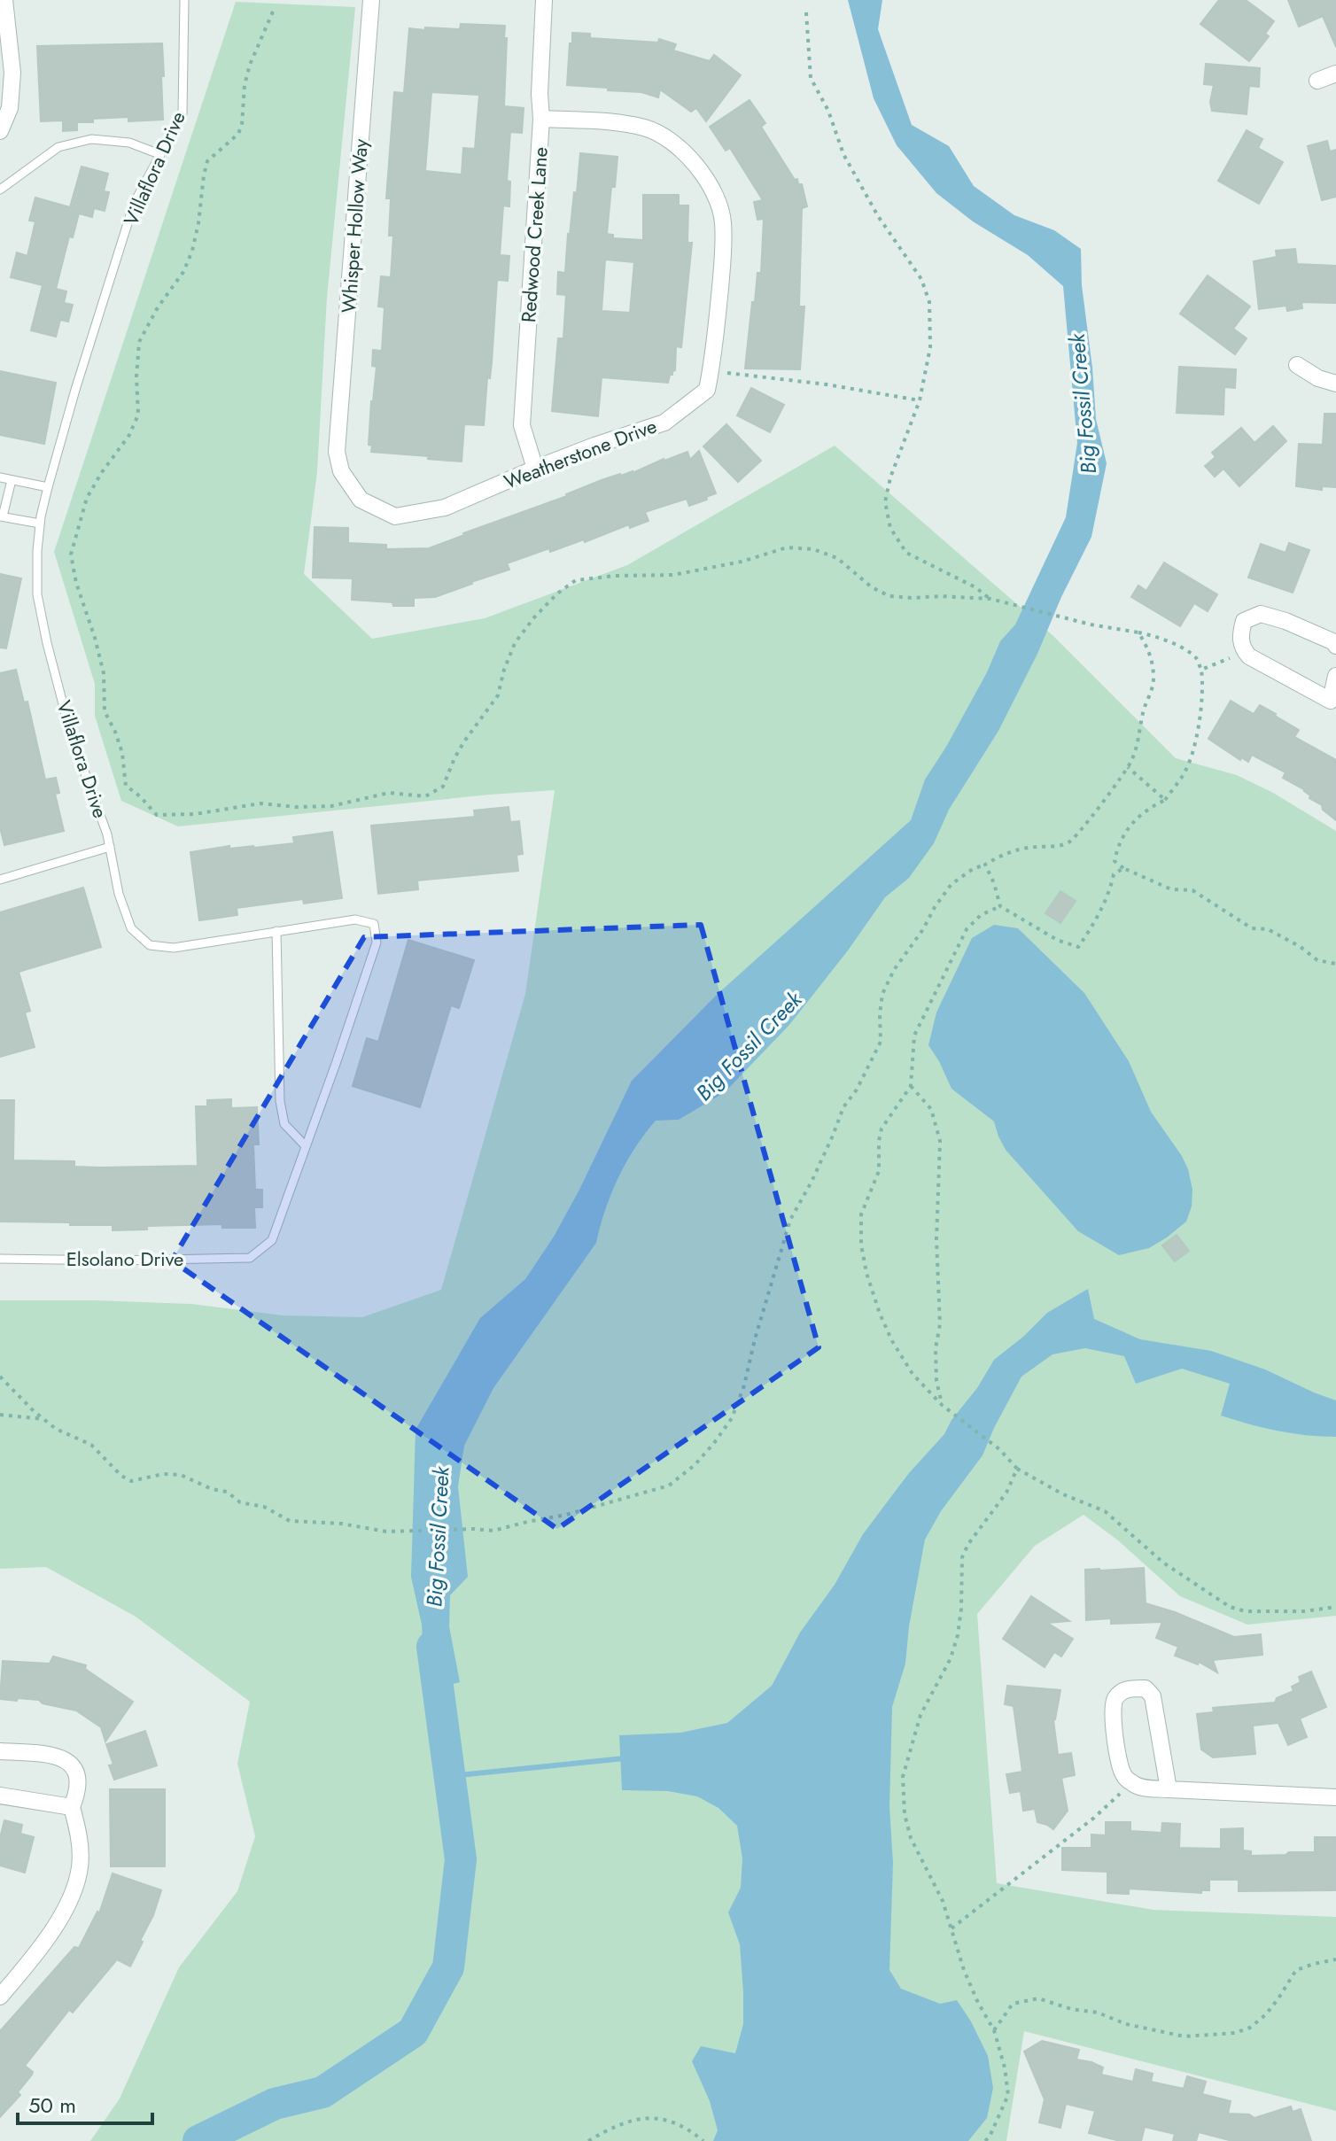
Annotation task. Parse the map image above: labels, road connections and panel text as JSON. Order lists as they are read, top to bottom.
{
  "streets": {
    "street": ["Whisper Hollow Way", "Redwood Creek Lane", "Weatherstone Drive"],
    "lane": ["Villaflora Drive", "Elsolano Drive"]
  },
  "crossings": [
    ["Villaflora Drive", "Elsolano Drive"],
    ["Whisper Hollow Way", "Weatherstone Drive"],
    ["Redwood Creek Lane", "Weatherstone Drive"]
  ],
  "water": ["Big Fossil Creek"],
  "scale_bar": "50 m"
}
